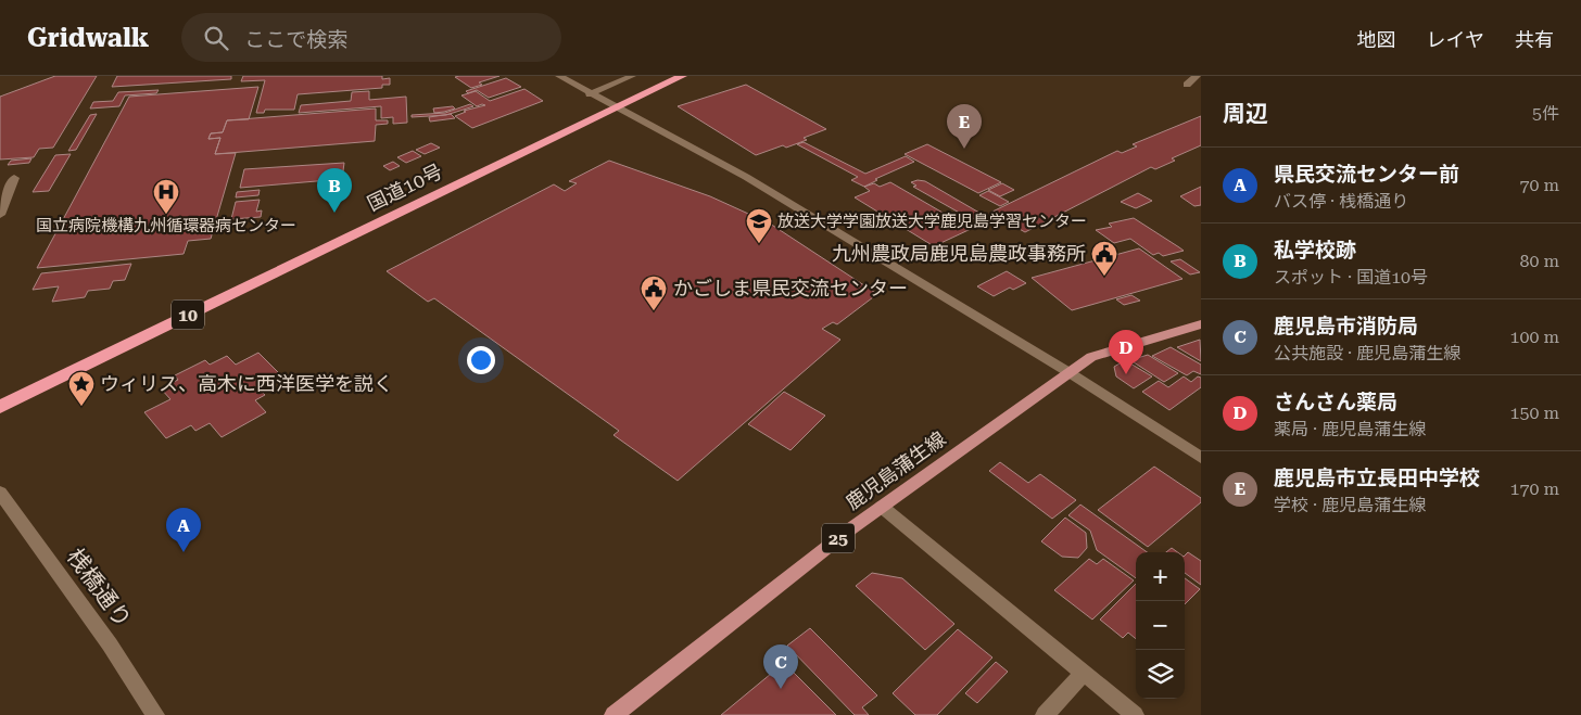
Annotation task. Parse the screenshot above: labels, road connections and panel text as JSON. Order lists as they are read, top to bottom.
{
  "streets": {
    "highway": ["国道10号", "10"],
    "main road": ["鹿児島蒲生線", "25"],
    "street": ["桟橋通り"]
  },
  "places": {
    "hospital": ["国立病院機構九州循環器病センター"],
    "school or university": ["放送大学学園放送大学鹿児島学習センター"],
    "public building": ["九州農政局鹿児島農政事務所", "かごしま県民交流センター"],
    "place": ["ウィリス、高木に西洋医学を説く"]
  },
  "page": {
    "header": "Gridwalk",
    "search": "ここで検索",
    "nav": ["地図", "レイヤ", "共有"],
    "heading": ["周辺", "5件"],
    "pins": [
      "E",
      "B",
      "D",
      "A",
      "C"
    ],
    "list": [
      {
        "mark": "A",
        "name": "県民交流センター前",
        "note": "バス停 · 桟橋通り",
        "value": "70 m"
      },
      {
        "mark": "B",
        "name": "私学校跡",
        "note": "スポット · 国道10号",
        "value": "80 m"
      },
      {
        "mark": "C",
        "name": "鹿児島市消防局",
        "note": "公共施設 · 鹿児島蒲生線",
        "value": "100 m"
      },
      {
        "mark": "D",
        "name": "さんさん薬局",
        "note": "薬局 · 鹿児島蒲生線",
        "value": "150 m"
      },
      {
        "mark": "E",
        "name": "鹿児島市立長田中学校",
        "note": "学校 · 鹿児島蒲生線",
        "value": "170 m"
      }
    ],
    "map_buttons": ["+", "−"]
  }
}
